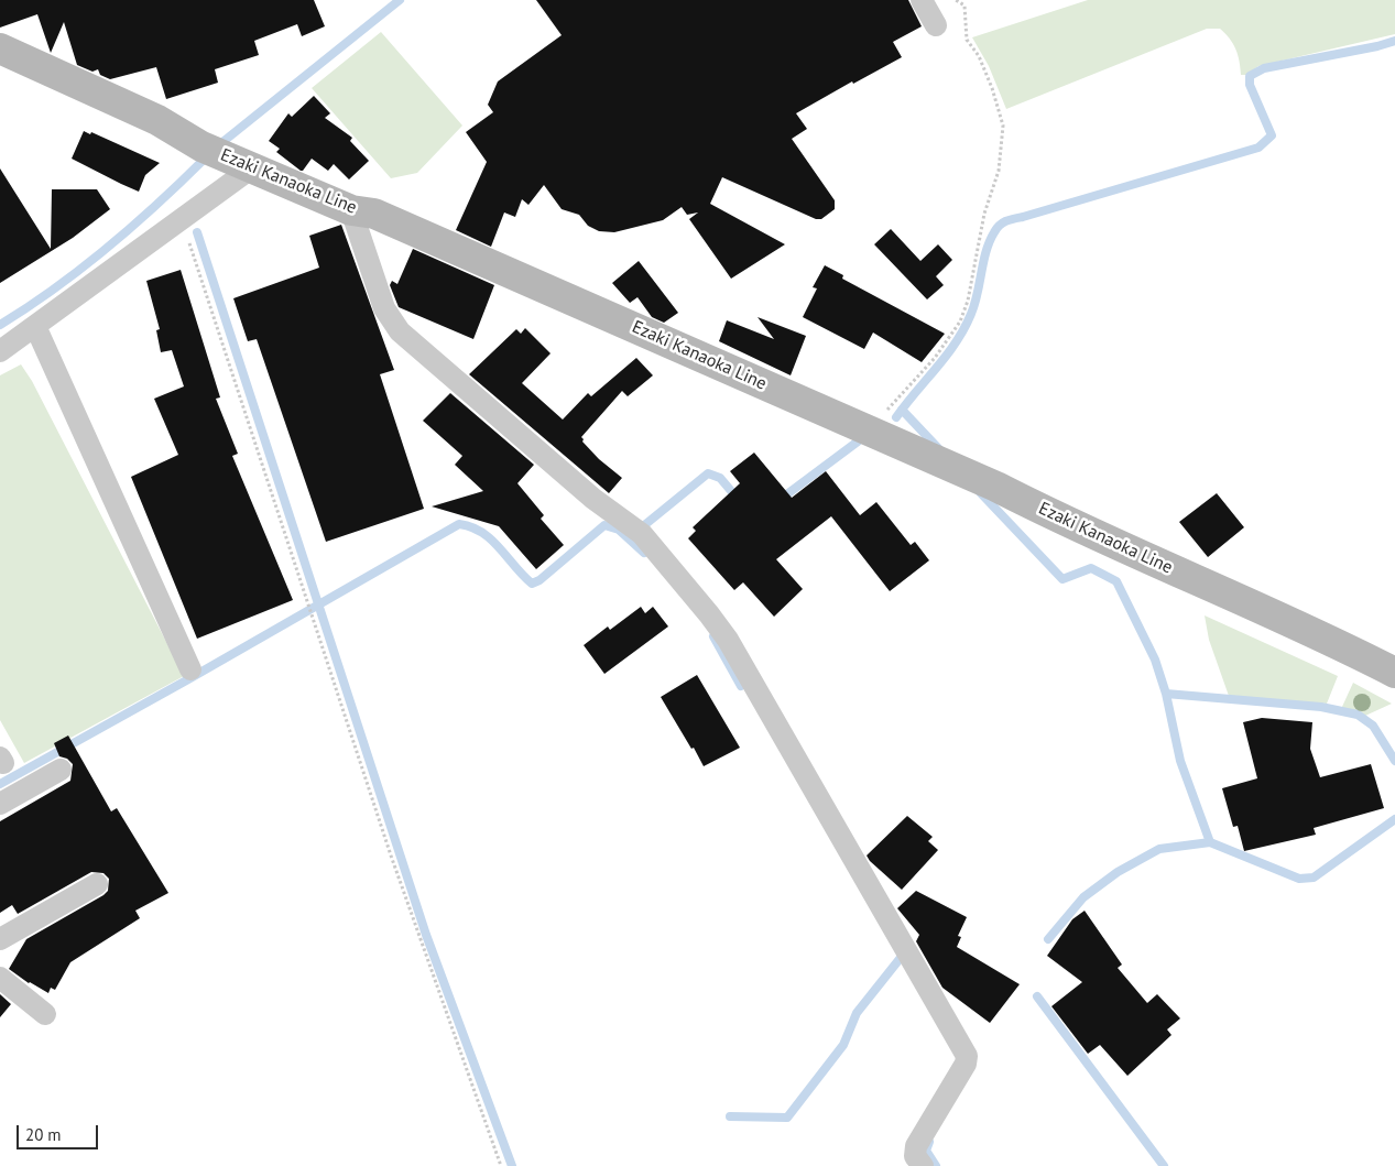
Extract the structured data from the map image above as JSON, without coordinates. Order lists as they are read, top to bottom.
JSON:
{
  "streets": {
    "main road": ["Ezaki Kanaoka Line"]
  },
  "scale_bar": "20 m"
}
